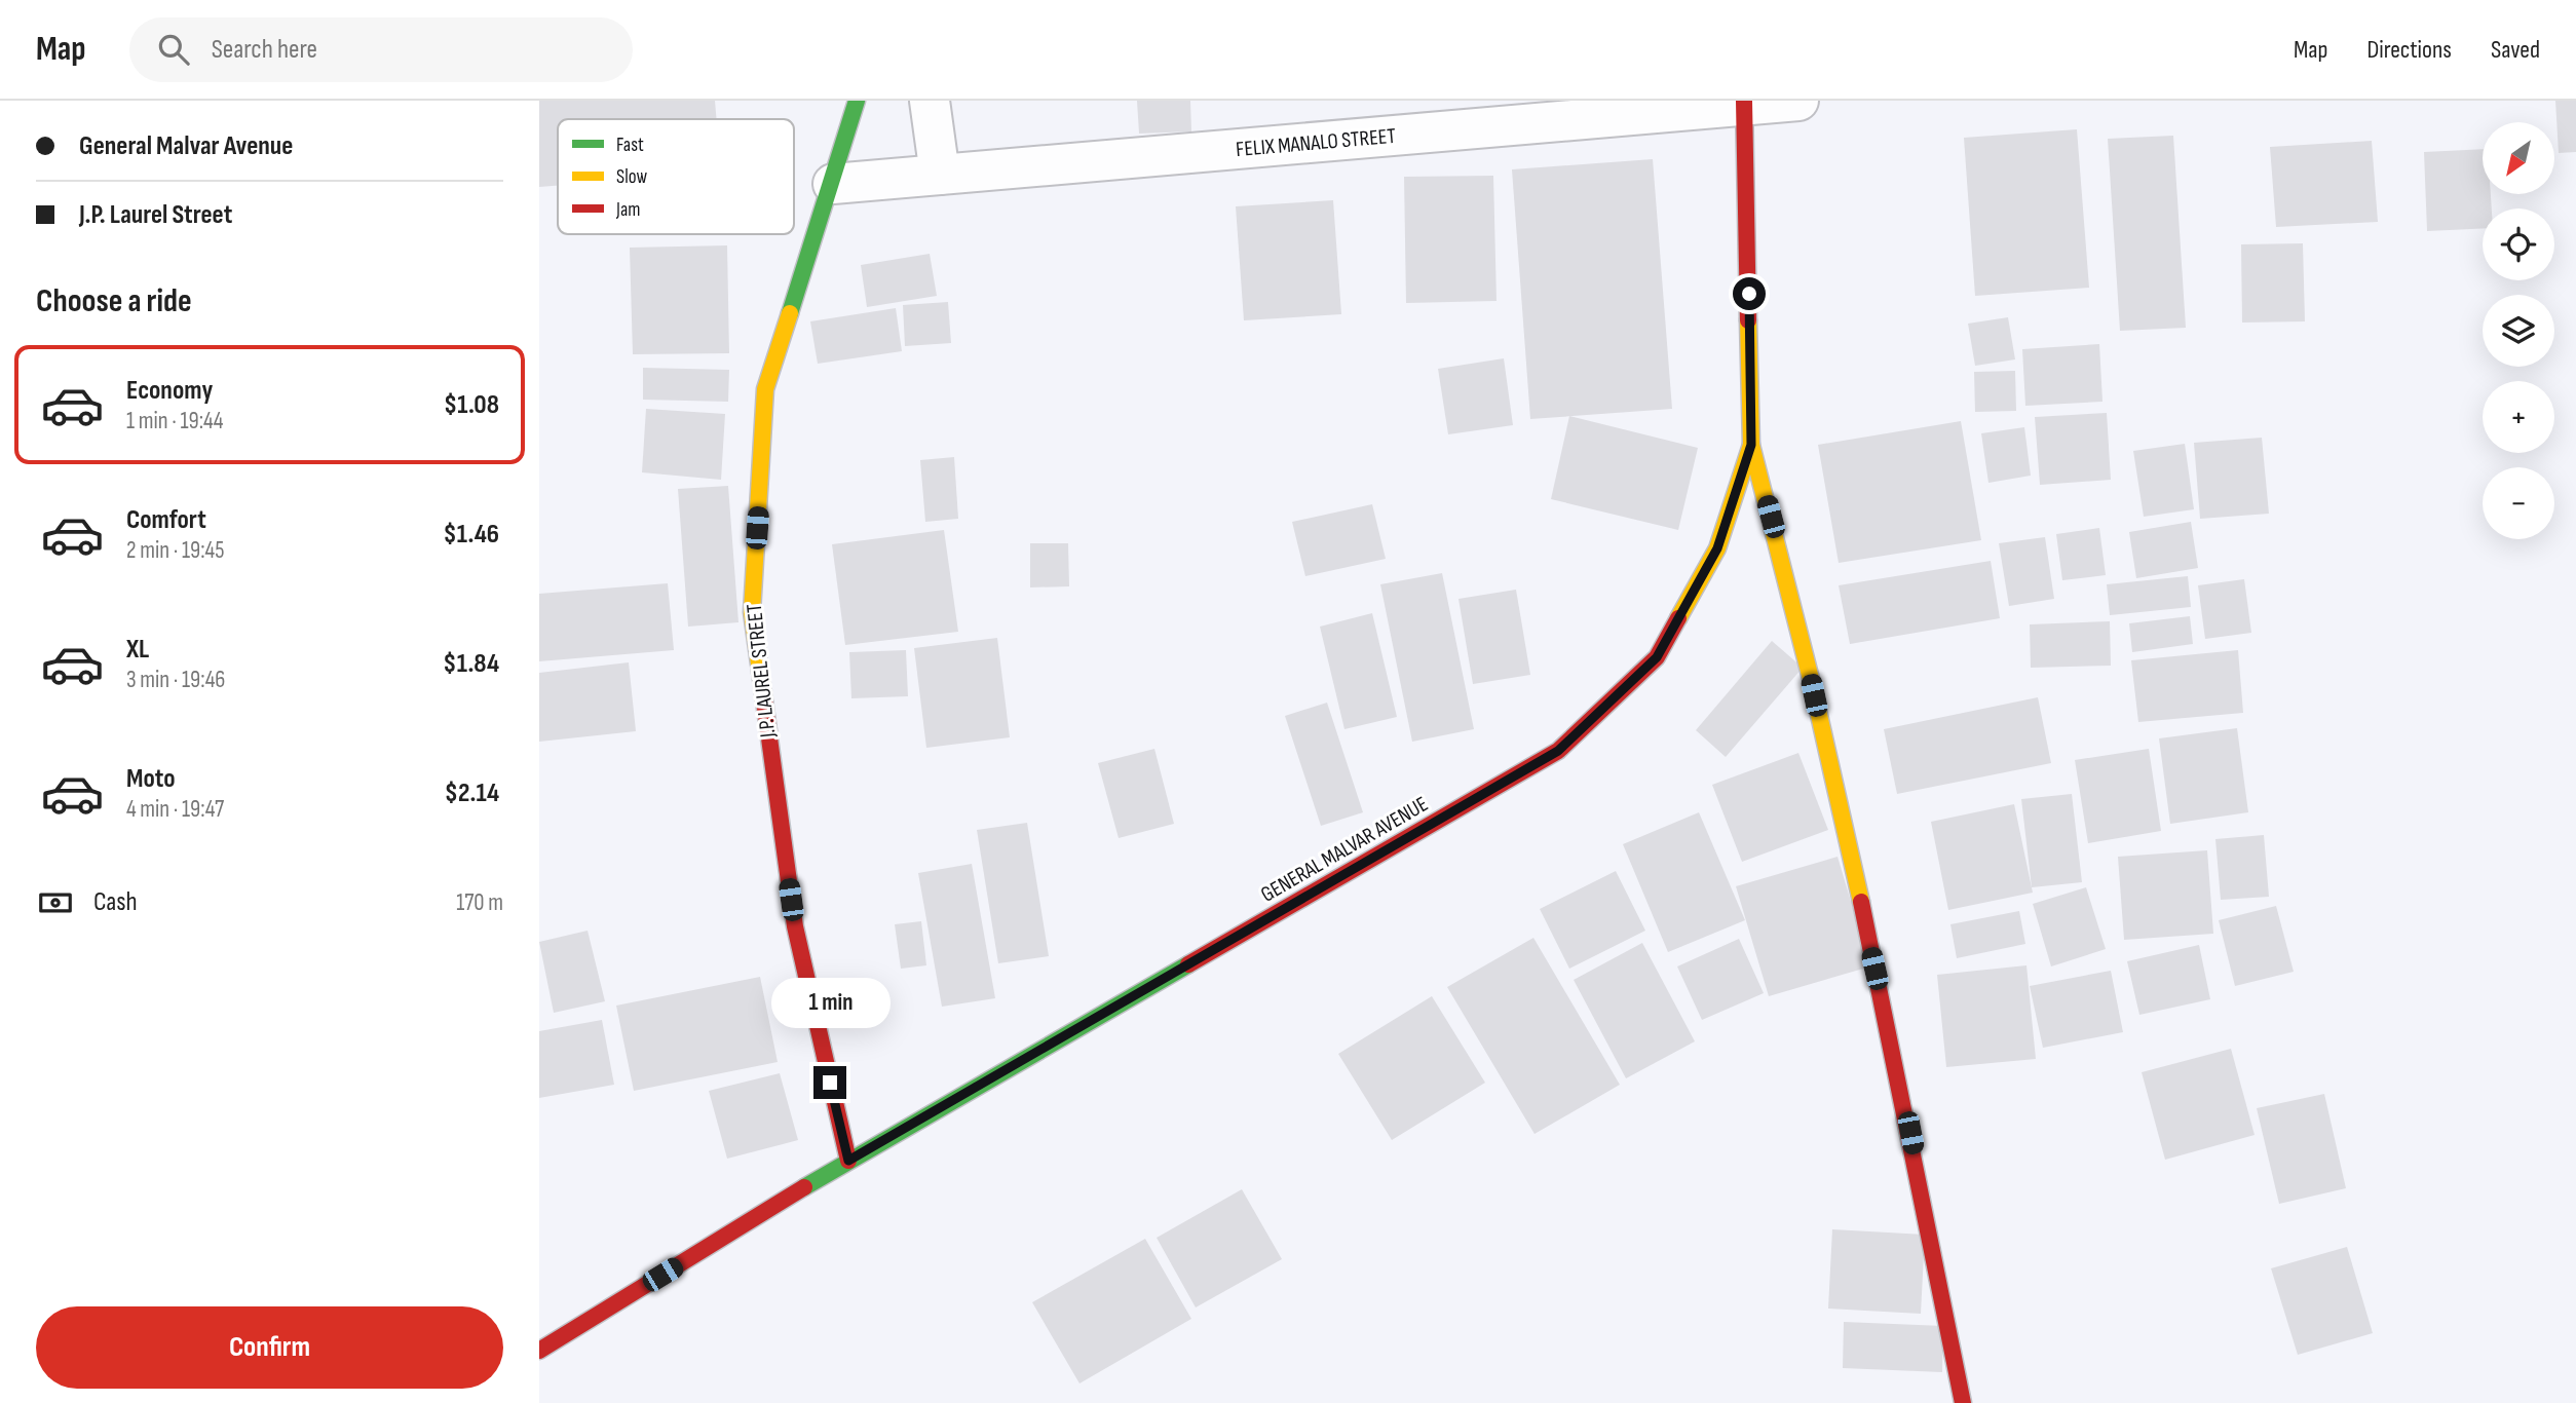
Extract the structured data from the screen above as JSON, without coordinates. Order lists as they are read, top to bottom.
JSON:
{
  "streets": {
    "street": ["FELIX MANALO STREET", "J.P. LAUREL STREET", "GENERAL MALVAR AVENUE"]
  },
  "crossings": [
    ["FELIX MANALO STREET", "J.P. LAUREL STREET"],
    ["FELIX MANALO STREET", "GENERAL MALVAR AVENUE"],
    ["J.P. LAUREL STREET", "GENERAL MALVAR AVENUE"]
  ],
  "legend": ["Fast", "Slow", "Jam"],
  "north": "bottom left",
  "page": {
    "header": "Map",
    "search": "Search here",
    "nav": ["Map", "Directions", "Saved"],
    "banner": ["General Malvar Avenue", "J.P. Laurel Street"],
    "map_buttons": ["+", "−"],
    "heading": "Choose a ride",
    "list": [
      {
        "name": "Economy",
        "note": "1 min · 19:44",
        "value": "$1.08"
      },
      {
        "name": "Comfort",
        "note": "2 min · 19:45",
        "value": "$1.46"
      },
      {
        "name": "XL",
        "note": "3 min · 19:46",
        "value": "$1.84"
      },
      {
        "name": "Moto",
        "note": "4 min · 19:47",
        "value": "$2.14"
      }
    ],
    "pay": ["Cash", "170 m"],
    "bubble": "1 min",
    "buttons": "Confirm"
  }
}
